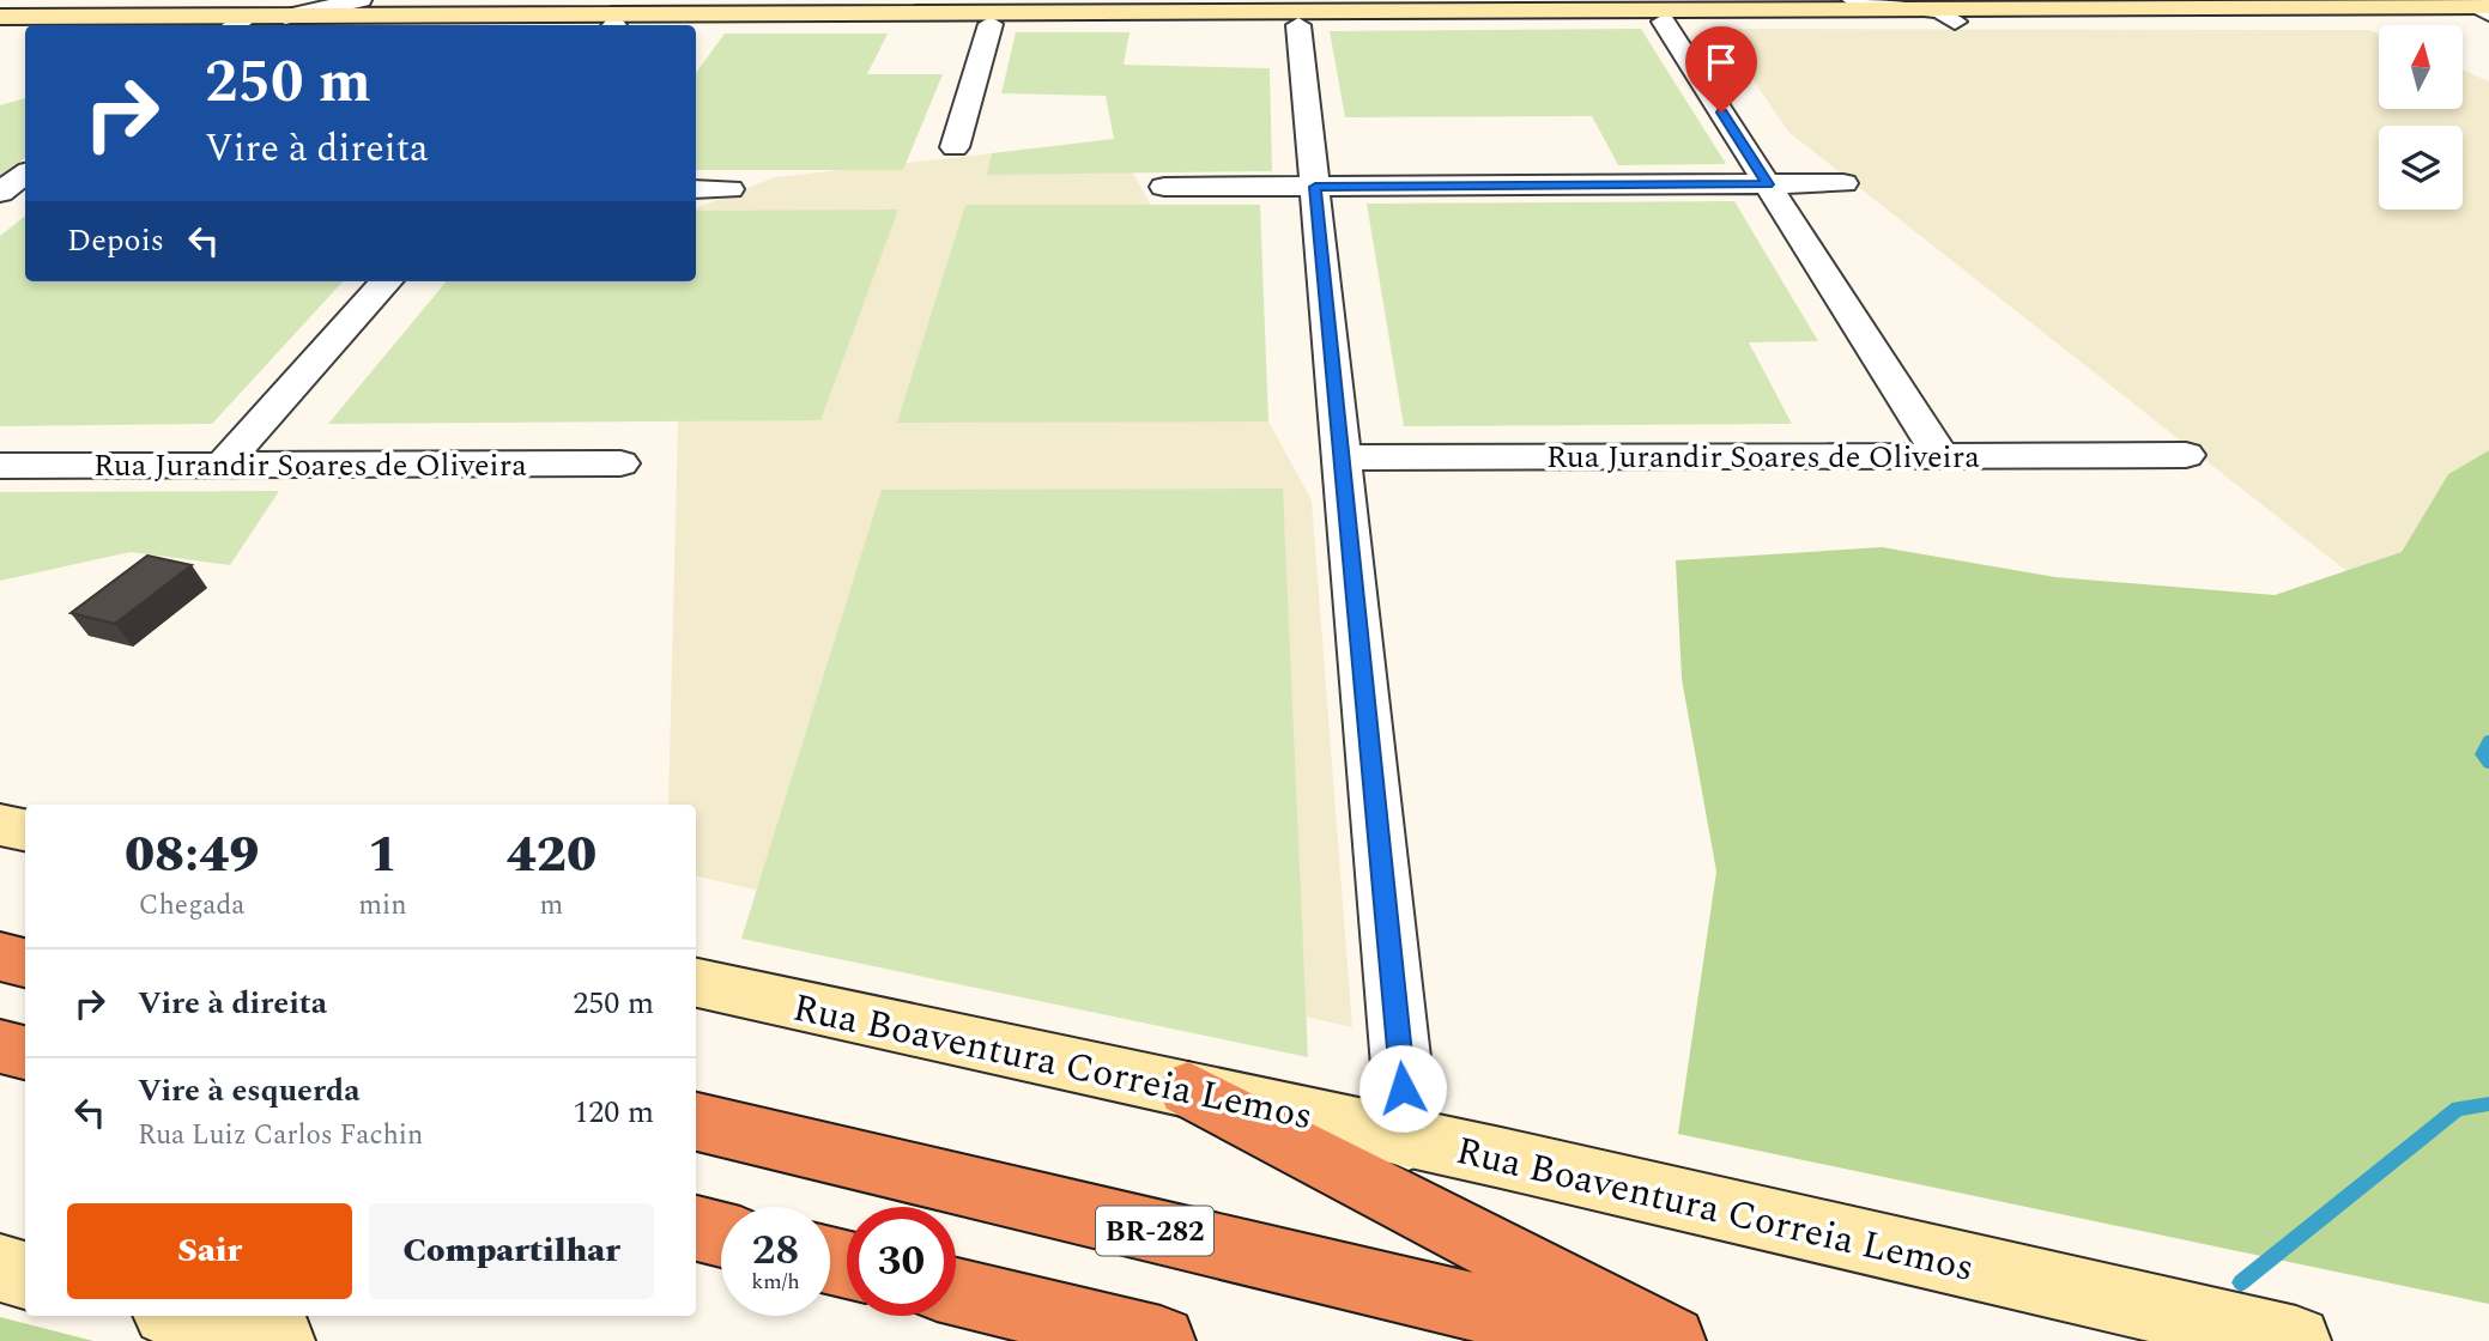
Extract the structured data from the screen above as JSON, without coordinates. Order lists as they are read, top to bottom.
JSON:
{
  "streets": {
    "highway": ["BR-282"],
    "main road": ["Rua Boaventura Correia Lemos"],
    "street": ["Rua Jurandir Soares de Oliveira"]
  },
  "north": "top",
  "page": {
    "turn": ["250 m", "Vire à direita"],
    "then": "Depois",
    "eta": [
      "08:49",
      "Chegada",
      "1",
      "min",
      "420",
      "m"
    ],
    "list": [
      {
        "name": "Vire à direita",
        "value": "250 m"
      },
      {
        "name": "Vire à esquerda",
        "note": "Rua Luiz Carlos Fachin",
        "value": "120 m"
      }
    ],
    "buttons": ["Sair", "Compartilhar"],
    "speed": "28 km/h",
    "limit": "30"
  }
}
